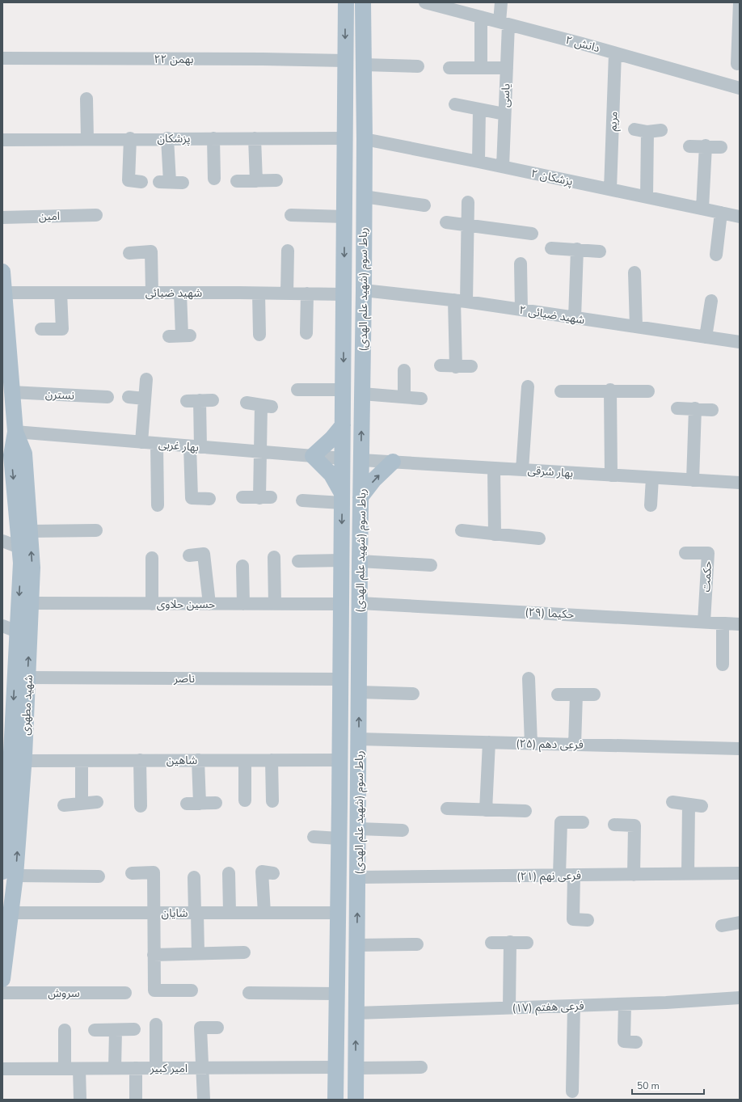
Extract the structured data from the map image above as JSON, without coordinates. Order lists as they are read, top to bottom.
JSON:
{
  "streets": {
    "main road": ["رباط سوم (شهید علم الهدی)", "شهید مطهری"],
    "street": [
      "دانش ۲",
      "۲۲ بهمن",
      "یاسی",
      "مریم",
      "پزشکان",
      "پزشکان ۲",
      "امین",
      "شهید ضیائی",
      "شهید ضیائی ۲",
      "نسترن",
      "بهار غربی",
      "بهار شرقی",
      "حکمت",
      "حسین حلاوی",
      "حکیما (۲۹)",
      "ناصر",
      "فرعی دهم (۲۵)",
      "شاهین",
      "فرعی نهم (۲۱)",
      "شایان",
      "سروش",
      "فرعی هفتم (۱۷)",
      "امیر کبیر"
    ]
  },
  "crossings": [
    ["دانش ۲", "یاسی"],
    ["دانش ۲", "مریم"],
    ["۲۲ بهمن", "رباط سوم (شهید علم الهدی)"],
    ["یاسی", "پزشکان ۲"],
    ["مریم", "پزشکان ۲"],
    ["پزشکان", "رباط سوم (شهید علم الهدی)"],
    ["پزشکان ۲", "رباط سوم (شهید علم الهدی)"],
    ["رباط سوم (شهید علم الهدی)", "شهید ضیائی"],
    ["رباط سوم (شهید علم الهدی)", "شهید ضیائی ۲"],
    ["رباط سوم (شهید علم الهدی)", "بهار غربی"],
    ["رباط سوم (شهید علم الهدی)", "بهار شرقی"],
    ["رباط سوم (شهید علم الهدی)", "حسین حلاوی"],
    ["رباط سوم (شهید علم الهدی)", "حکیما (۲۹)"],
    ["رباط سوم (شهید علم الهدی)", "ناصر"],
    ["رباط سوم (شهید علم الهدی)", "فرعی دهم (۲۵)"],
    ["رباط سوم (شهید علم الهدی)", "شاهین"],
    ["رباط سوم (شهید علم الهدی)", "فرعی نهم (۲۱)"],
    ["رباط سوم (شهید علم الهدی)", "شایان"],
    ["رباط سوم (شهید علم الهدی)", "فرعی هفتم (۱۷)"],
    ["رباط سوم (شهید علم الهدی)", "امیر کبیر"],
    ["شهید ضیائی", "شهید مطهری"],
    ["نسترن", "شهید مطهری"],
    ["بهار غربی", "شهید مطهری"],
    ["حکمت", "حکیما (۲۹)"],
    ["حسین حلاوی", "شهید مطهری"],
    ["ناصر", "شهید مطهری"],
    ["شهید مطهری", "شاهین"],
    ["شهید مطهری", "شایان"]
  ],
  "scale_bar": "50 m"
}
